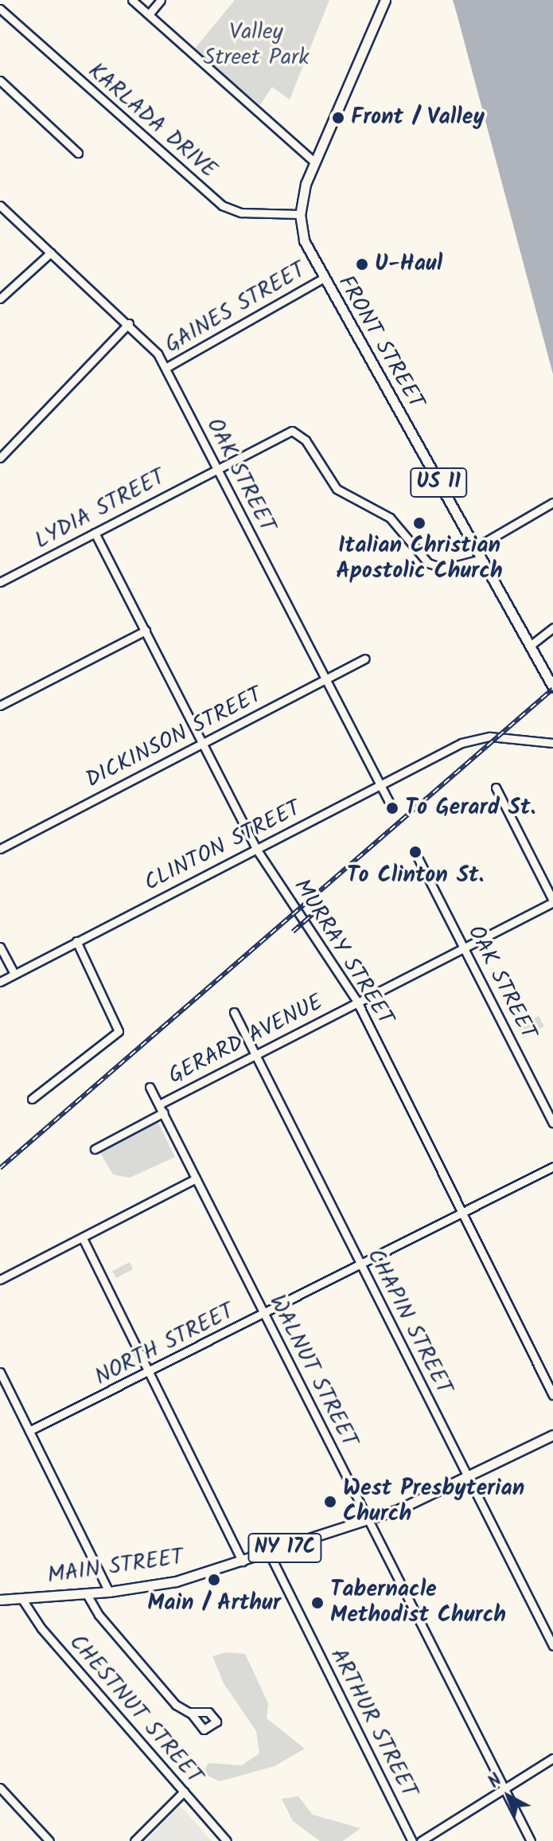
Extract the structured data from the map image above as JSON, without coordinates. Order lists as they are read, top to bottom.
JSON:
{
  "streets": {
    "main road": [
      "FRONT STREET",
      "US 11",
      "NY 17C",
      "MAIN STREET"
    ],
    "street": [
      "KARLADA DRIVE",
      "GAINES STREET",
      "OAK STREET",
      "LYDIA STREET",
      "DICKINSON STREET",
      "CLINTON STREET",
      "MURRAY STREET",
      "GERARD AVENUE",
      "CHAPIN STREET",
      "NORTH STREET",
      "WALNUT STREET",
      "CHESTNUT STREET",
      "ARTHUR STREET"
    ]
  },
  "crossings": [
    ["KARLADA DRIVE", "FRONT STREET"],
    ["GAINES STREET", "FRONT STREET"],
    ["GAINES STREET", "OAK STREET"],
    ["FRONT STREET", "LYDIA STREET"],
    ["OAK STREET", "LYDIA STREET"],
    ["OAK STREET", "DICKINSON STREET"],
    ["OAK STREET", "CLINTON STREET"],
    ["OAK STREET", "GERARD AVENUE"],
    ["LYDIA STREET", "MURRAY STREET"],
    ["DICKINSON STREET", "MURRAY STREET"],
    ["CLINTON STREET", "MURRAY STREET"],
    ["MURRAY STREET", "GERARD AVENUE"],
    ["MURRAY STREET", "NORTH STREET"],
    ["GERARD AVENUE", "CHAPIN STREET"],
    ["GERARD AVENUE", "WALNUT STREET"],
    ["CHAPIN STREET", "NORTH STREET"],
    ["CHAPIN STREET", "MAIN STREET"],
    ["NORTH STREET", "WALNUT STREET"],
    ["WALNUT STREET", "MAIN STREET"],
    ["MAIN STREET", "CHESTNUT STREET"],
    ["MAIN STREET", "ARTHUR STREET"]
  ],
  "parks": ["Valley Street Park"],
  "places": [
    "Front / Valley",
    "U-Haul",
    "Italian Christian Apostolic Church",
    "To Gerard St.",
    "To Clinton St.",
    "West Presbyterian Church",
    "Main / Arthur",
    "Tabernacle Methodist Church"
  ],
  "north": "top left"
}
